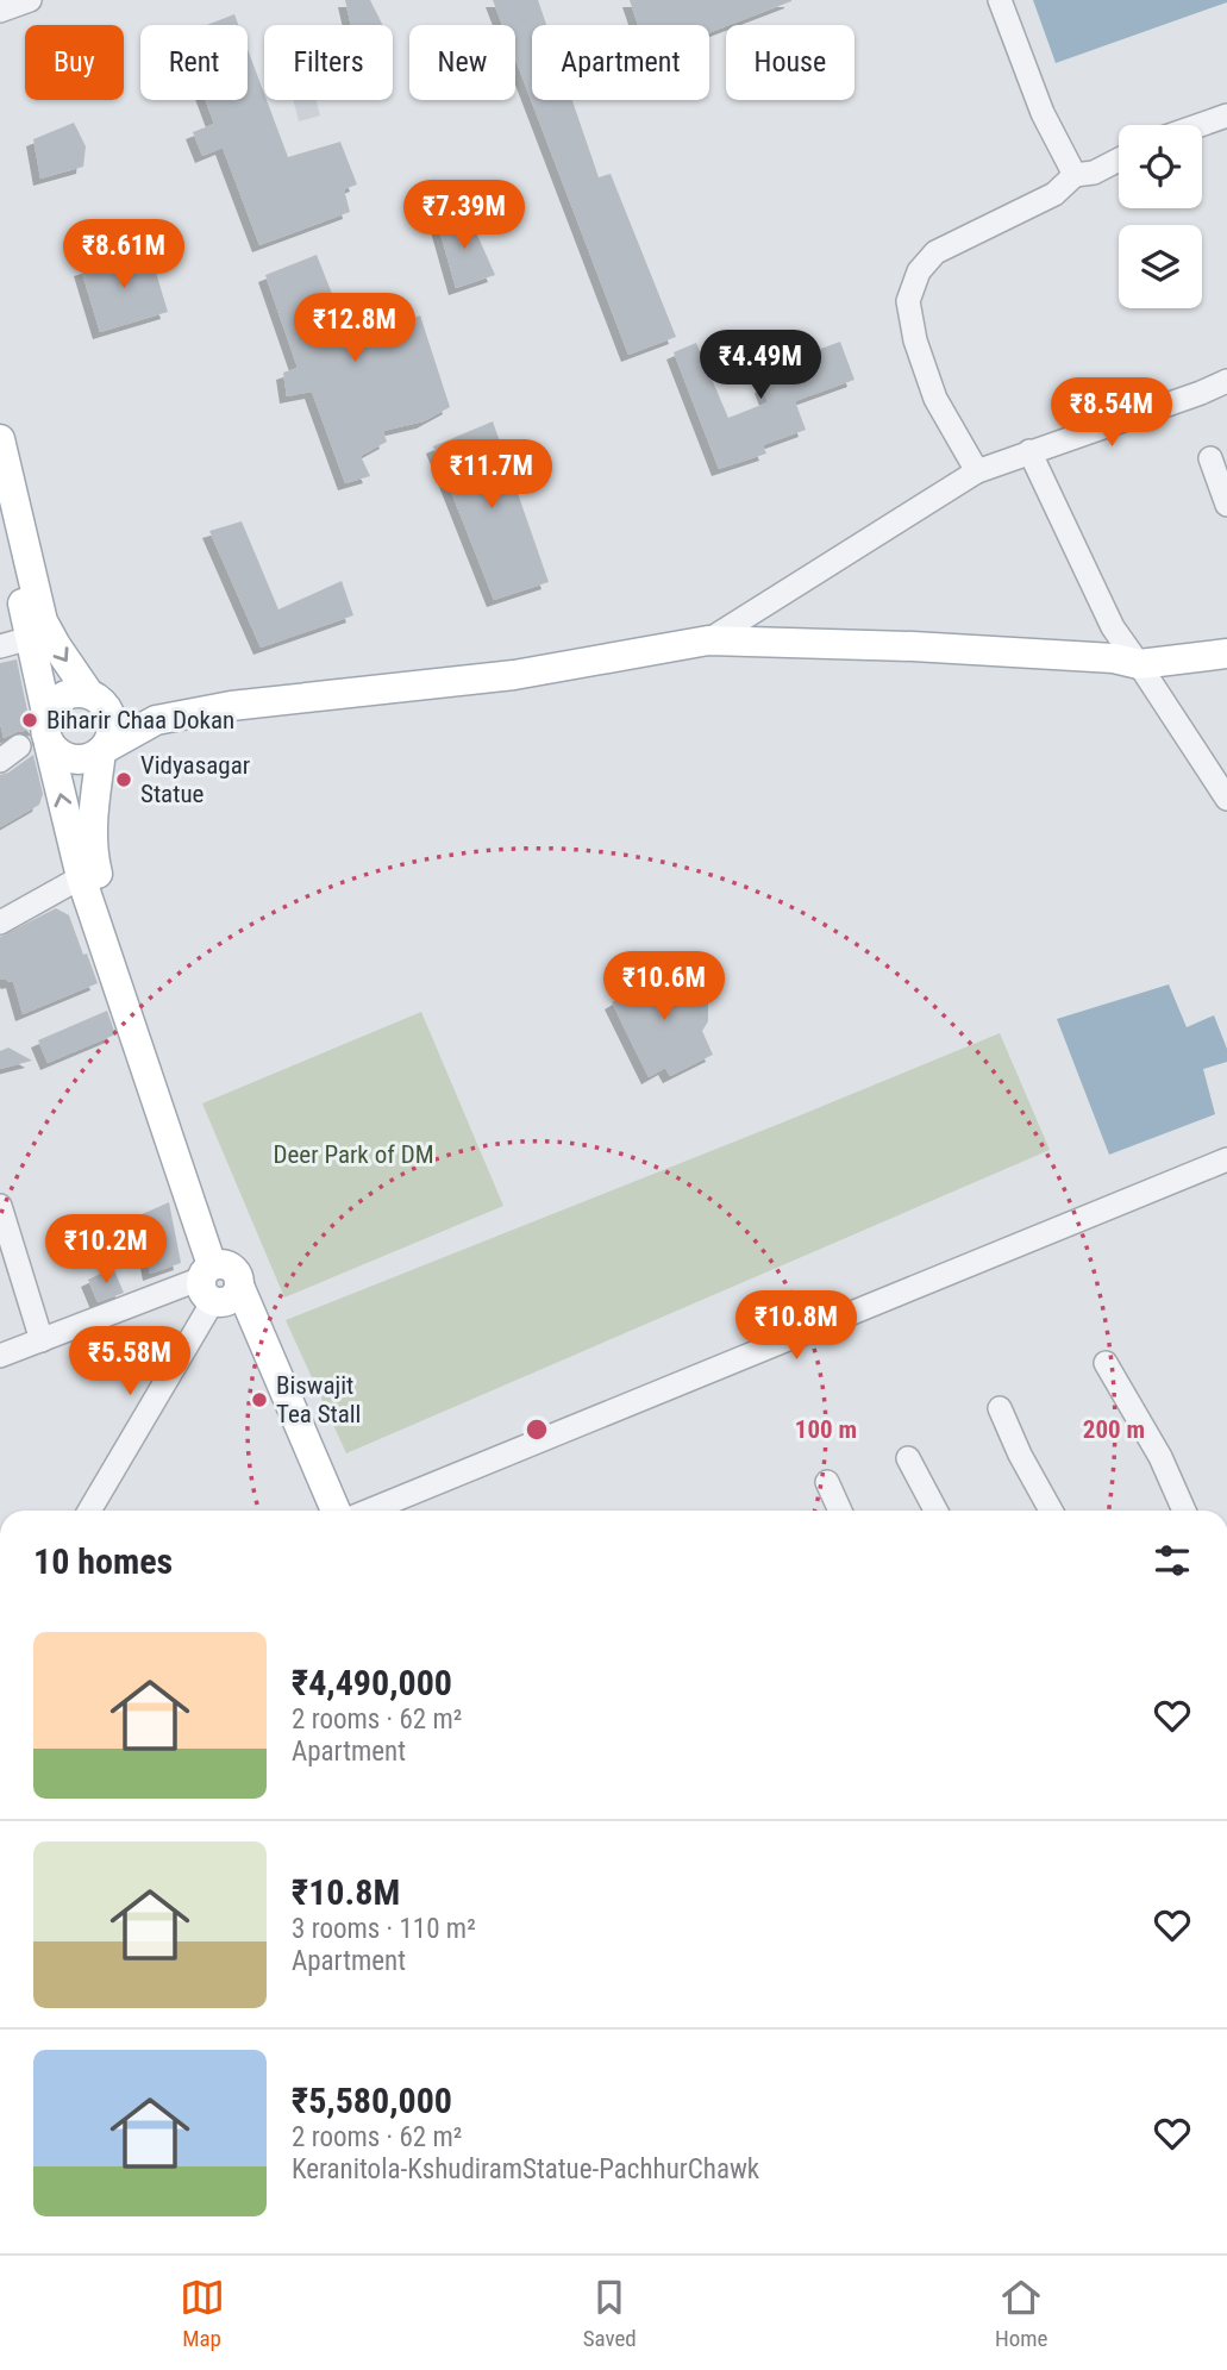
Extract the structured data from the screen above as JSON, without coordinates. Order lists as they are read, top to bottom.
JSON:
{
  "parks": ["Deer Park of DM"],
  "places": ["Biharir Chaa Dokan", "Vidyasagar Statue", "Biswajit Tea Stall"],
  "page": {
    "chip": [
      "Buy",
      "Rent",
      "Filters",
      "New",
      "Apartment",
      "House"
    ],
    "price": [
      "₹7.39M",
      "₹8.61M",
      "₹12.8M",
      "₹4.49M",
      "₹8.54M",
      "₹11.7M",
      "₹10.6M",
      "₹10.2M",
      "₹10.8M",
      "₹5.58M"
    ],
    "heading": "10 homes",
    "list": [
      {
        "name": "₹4,490,000",
        "note": "2 rooms · 62 m² · Apartment"
      },
      {
        "name": "₹10.8M",
        "note": "3 rooms · 110 m² · Apartment"
      },
      {
        "name": "₹5,580,000",
        "note": "2 rooms · 62 m² · Keranitola-KshudiramStatue-PachhurChawk"
      }
    ],
    "tabs": ["Map", "Saved", "Home"]
  },
  "rings": ["100 m", "200 m"]
}
